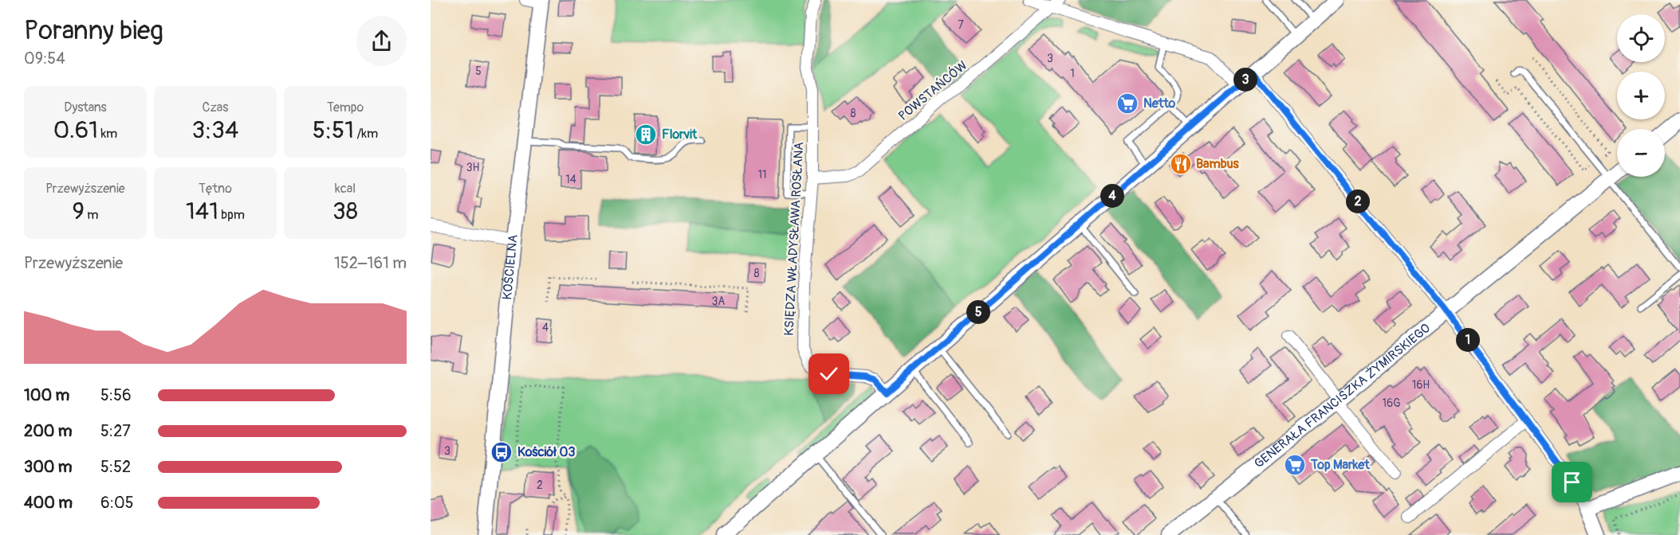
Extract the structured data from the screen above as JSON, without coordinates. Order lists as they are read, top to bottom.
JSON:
{
  "streets": {
    "street": [
      "POWSTAŃCÓW",
      "KSIĘDZA WŁADYSŁAWA ROSŁANA",
      "KOŚCIELNA",
      "GENERAŁA FRANCISZKA ŻYMIRSKIEGO"
    ]
  },
  "crossings": [
    ["POWSTAŃCÓW", "KSIĘDZA WŁADYSŁAWA ROSŁANA"]
  ],
  "places": {
    "supermarket": ["Netto", "Top Market"],
    "building": ["Florvit"],
    "restaurant": ["Bambus"],
    "bus stop": ["Kościół 03"]
  },
  "house_numbers": [
    "7",
    "3",
    "5",
    "1",
    "8",
    "3H",
    "11",
    "14",
    "8",
    "3A",
    "4",
    "16H",
    "16G",
    "3",
    "2"
  ],
  "page": {
    "heading": ["Poranny bieg", "09:54"],
    "map_buttons": ["+", "−"],
    "pins": [
      "3",
      "4",
      "2",
      "5",
      "1"
    ],
    "stats": [
      ["Dystans", "0.61 km"],
      ["Czas", "3:34"],
      ["Tempo", "5:51 /km"],
      ["Przewyższenie", "9 m"],
      ["Tętno", "141 bpm"],
      ["kcal", "38"]
    ],
    "chart": ["Przewyższenie", "152–161 m"],
    "list": [
      {
        "name": "100 m",
        "note": "5:56"
      },
      {
        "name": "200 m",
        "note": "5:27"
      },
      {
        "name": "300 m",
        "note": "5:52"
      },
      {
        "name": "400 m",
        "note": "6:05"
      }
    ]
  }
}
